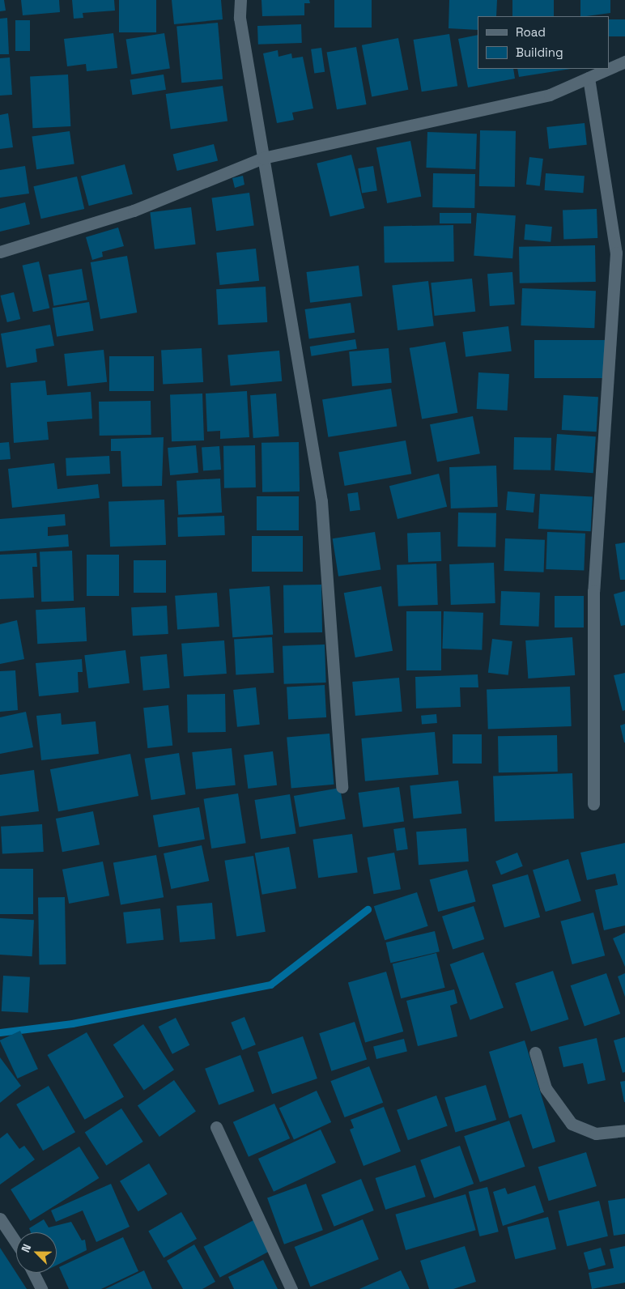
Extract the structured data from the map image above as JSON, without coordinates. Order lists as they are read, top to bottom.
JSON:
{
  "legend": ["Road", "Building"],
  "north": "top left"
}
